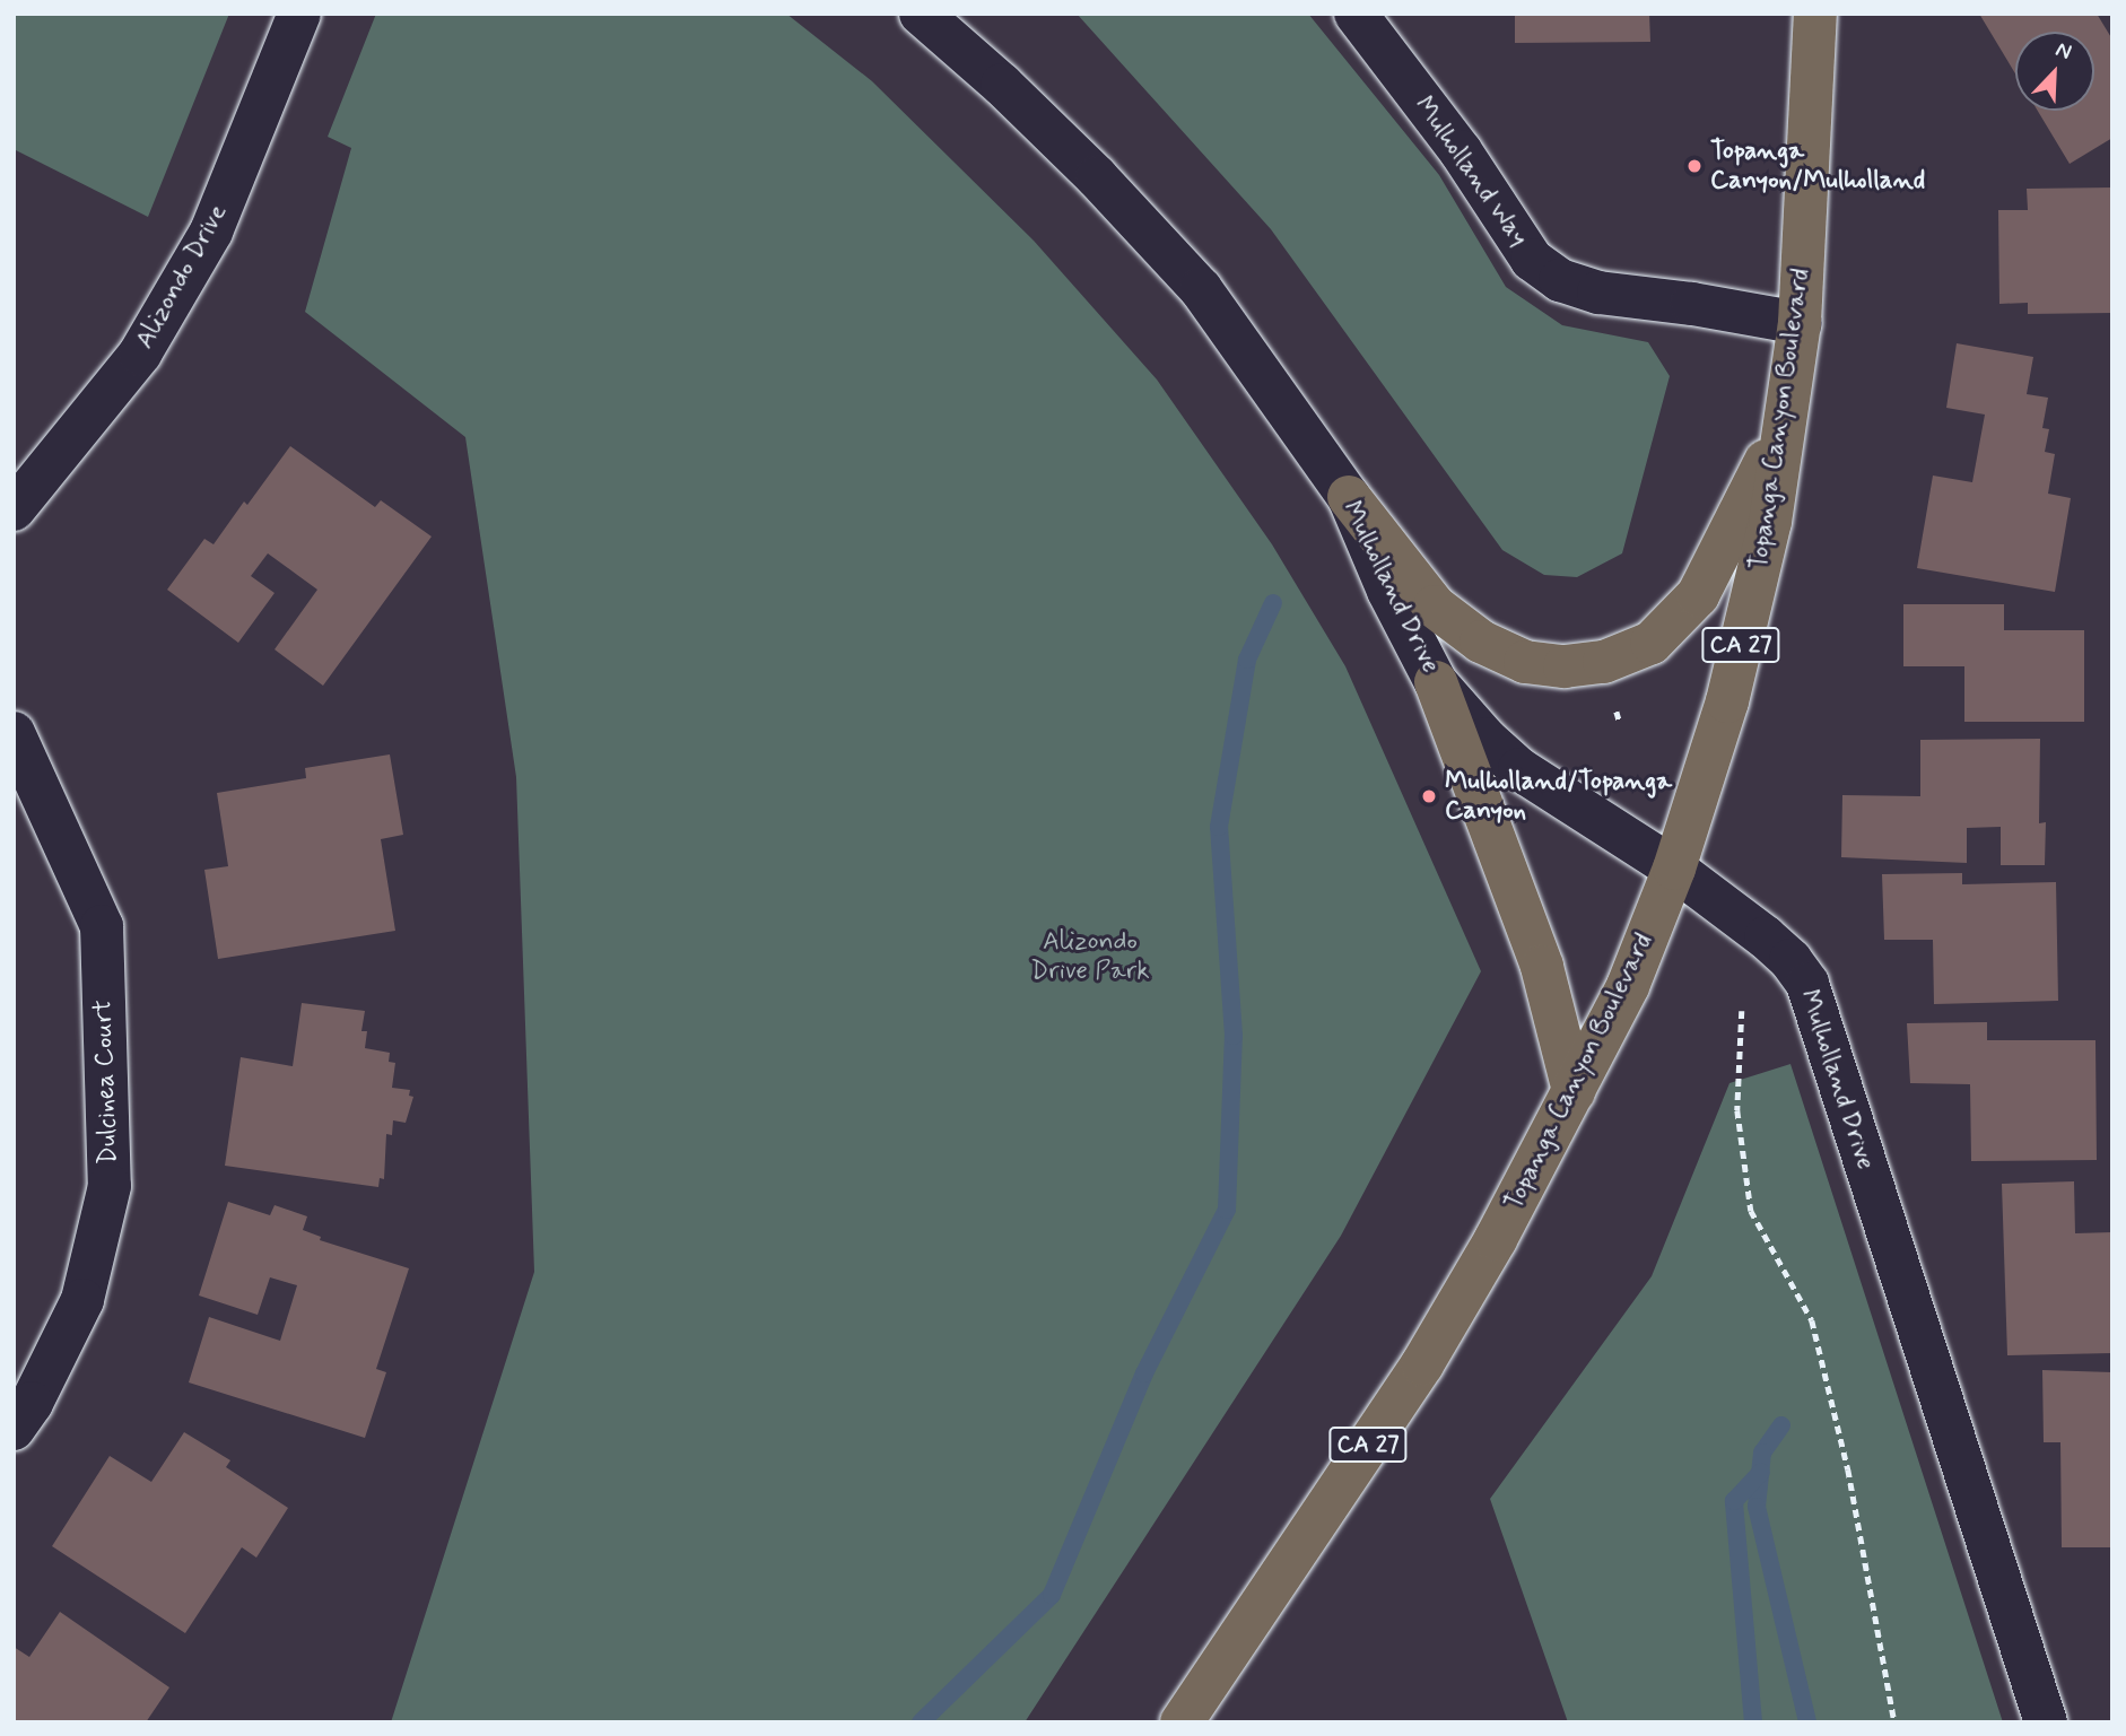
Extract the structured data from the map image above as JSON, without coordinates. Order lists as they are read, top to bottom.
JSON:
{
  "streets": {
    "main road": [
      "Mulholland Way",
      "Alizondo Drive",
      "Topanga Canyon Boulevard",
      "Mulholland Drive",
      "CA 27",
      "Dulcinea Court"
    ]
  },
  "crossings": [
    ["Mulholland Way", "Topanga Canyon Boulevard"],
    ["Topanga Canyon Boulevard", "Mulholland Drive"]
  ],
  "parks": ["Alizondo Drive Park"],
  "places": ["Topanga Canyon/Mulholland", "Mulholland/Topanga Canyon"],
  "north": "top right"
}
